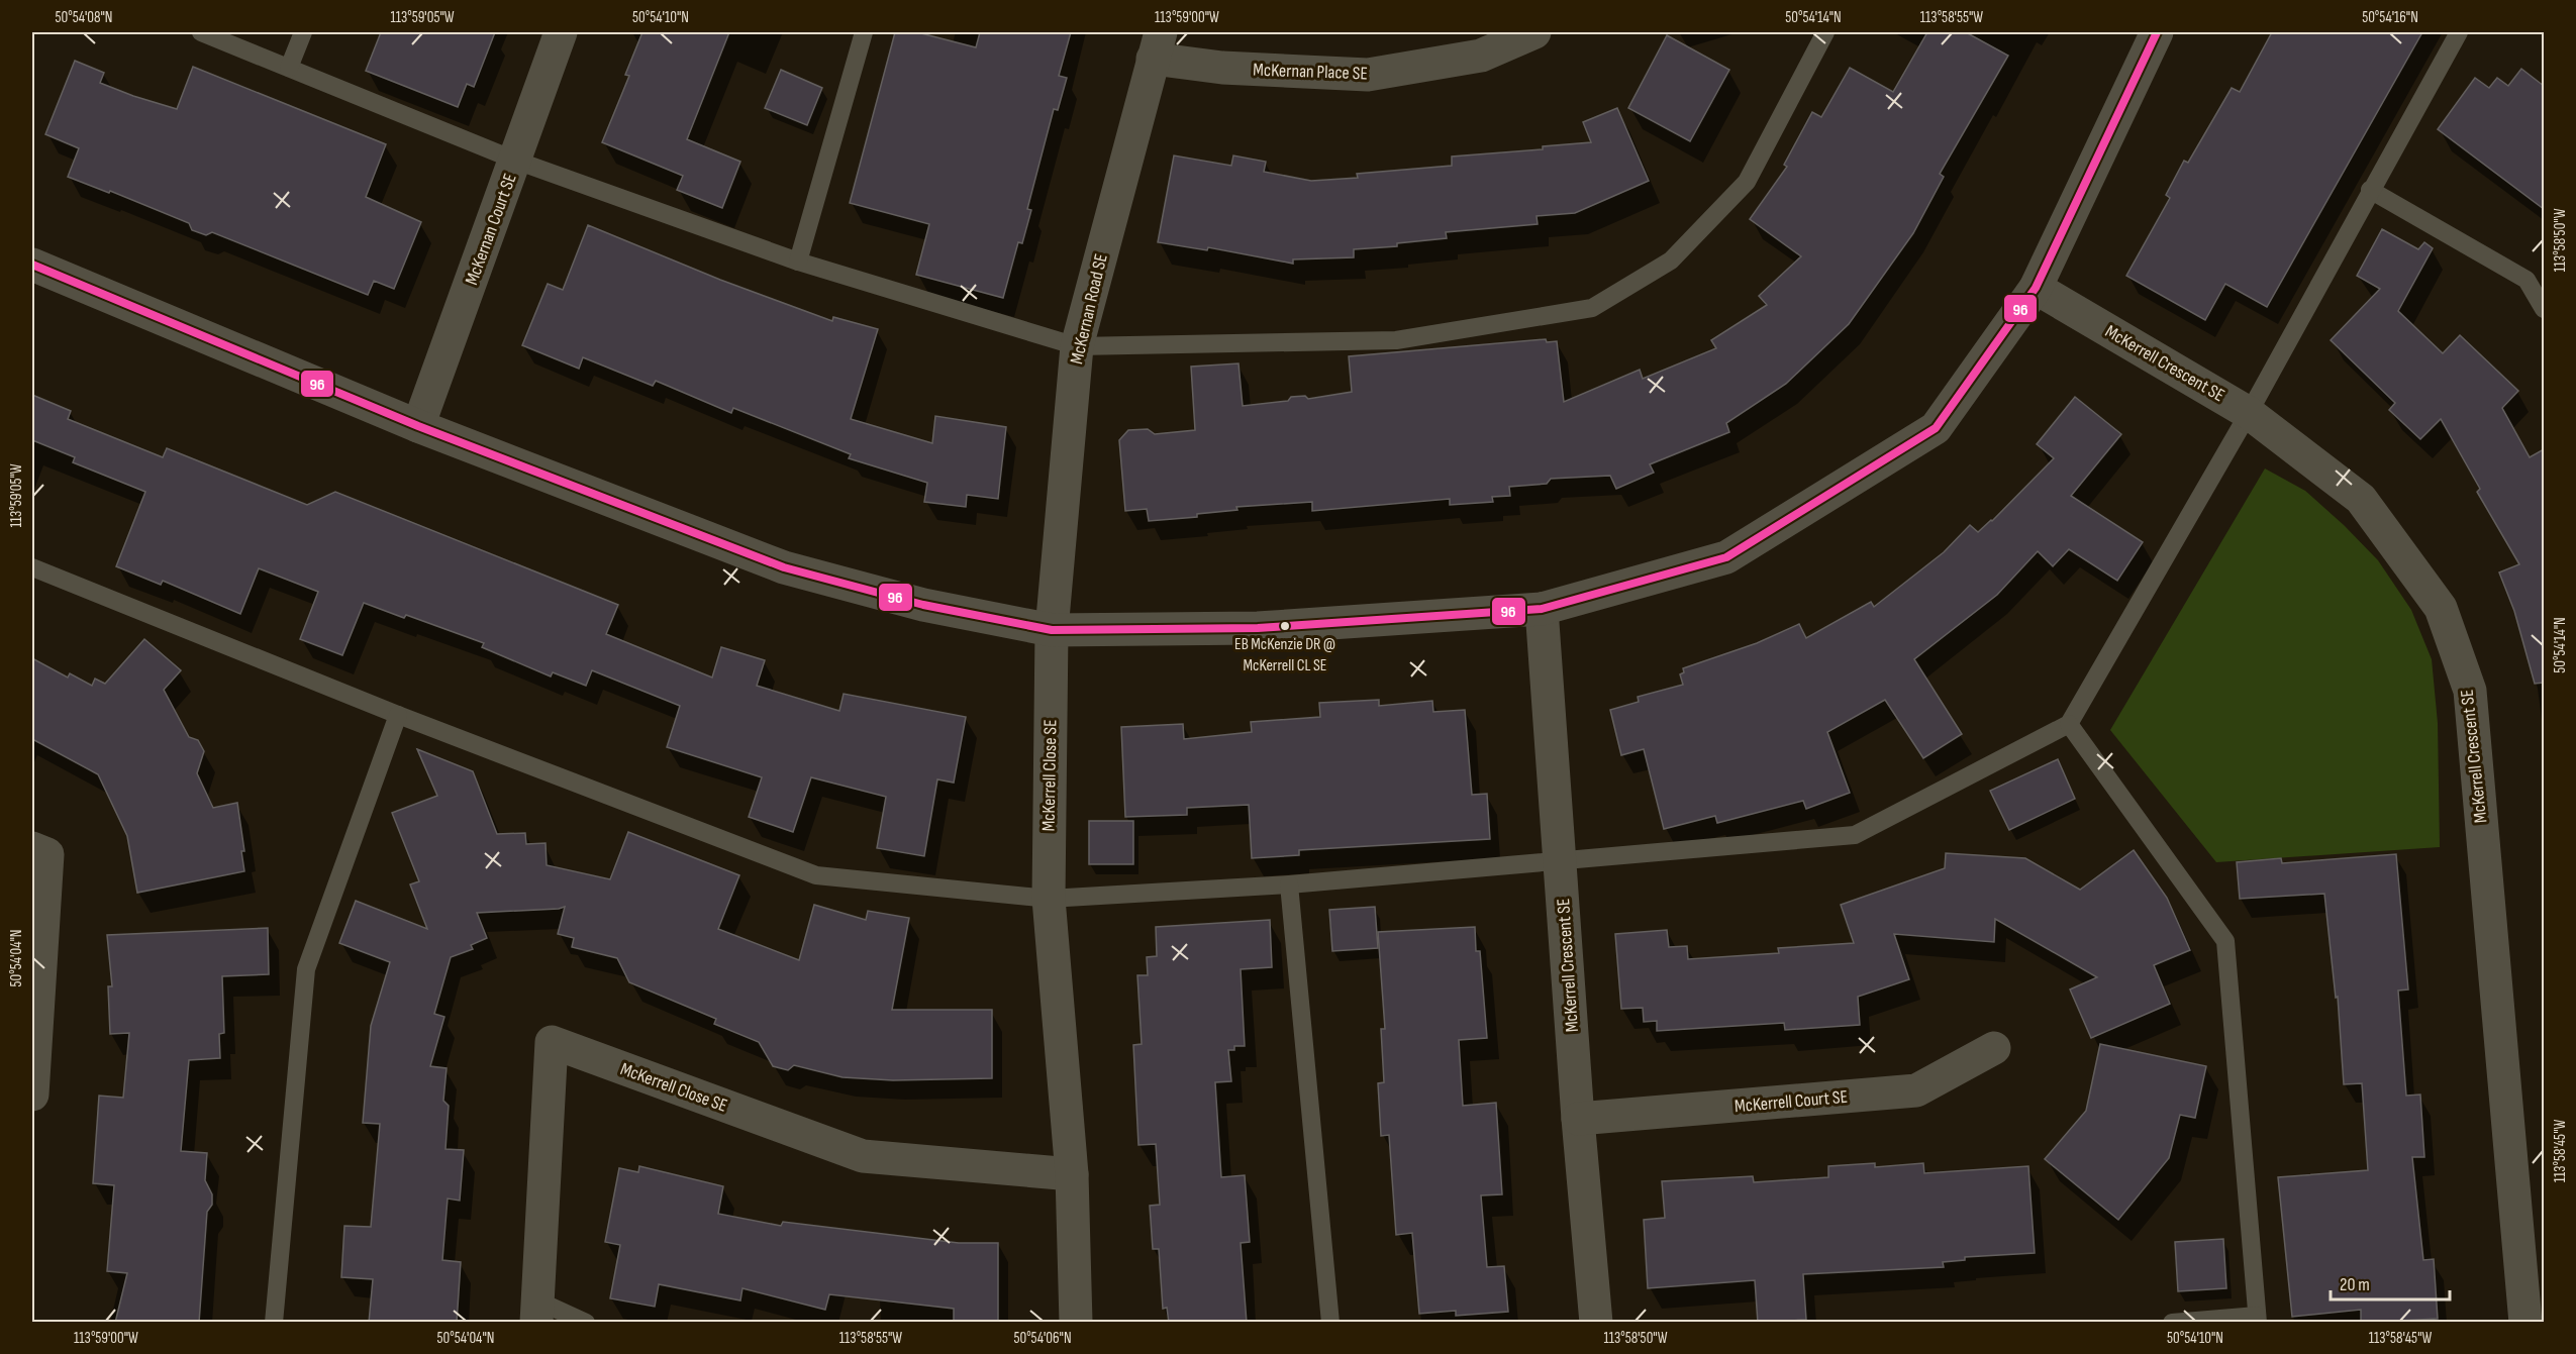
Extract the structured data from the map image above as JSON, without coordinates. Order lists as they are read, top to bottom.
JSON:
{
  "streets": {
    "street": [
      "McKernan Place SE",
      "McKernan Court SE",
      "McKernan Road SE",
      "McKerrell Crescent SE",
      "McKerrell Close SE",
      "McKerrell Court SE"
    ]
  },
  "crossings": [
    ["McKernan Place SE", "McKernan Road SE"],
    ["McKernan Road SE", "McKerrell Close SE"],
    ["McKerrell Crescent SE", "McKerrell Court SE"]
  ],
  "places": ["EB McKenzie DR @ McKerrell CL SE"],
  "lines": ["transit line 96"],
  "scale_bar": "20 m",
  "coordinates": [
    "50°54'08\"N",
    "113°59'05\"W",
    "50°54'10\"N",
    "113°59'00\"W",
    "50°54'14\"N",
    "113°58'55\"W",
    "50°54'16\"N",
    "113°58'50\"W",
    "50°54'04\"N",
    "113°58'45\"W",
    "50°54'06\"N"
  ]
}
